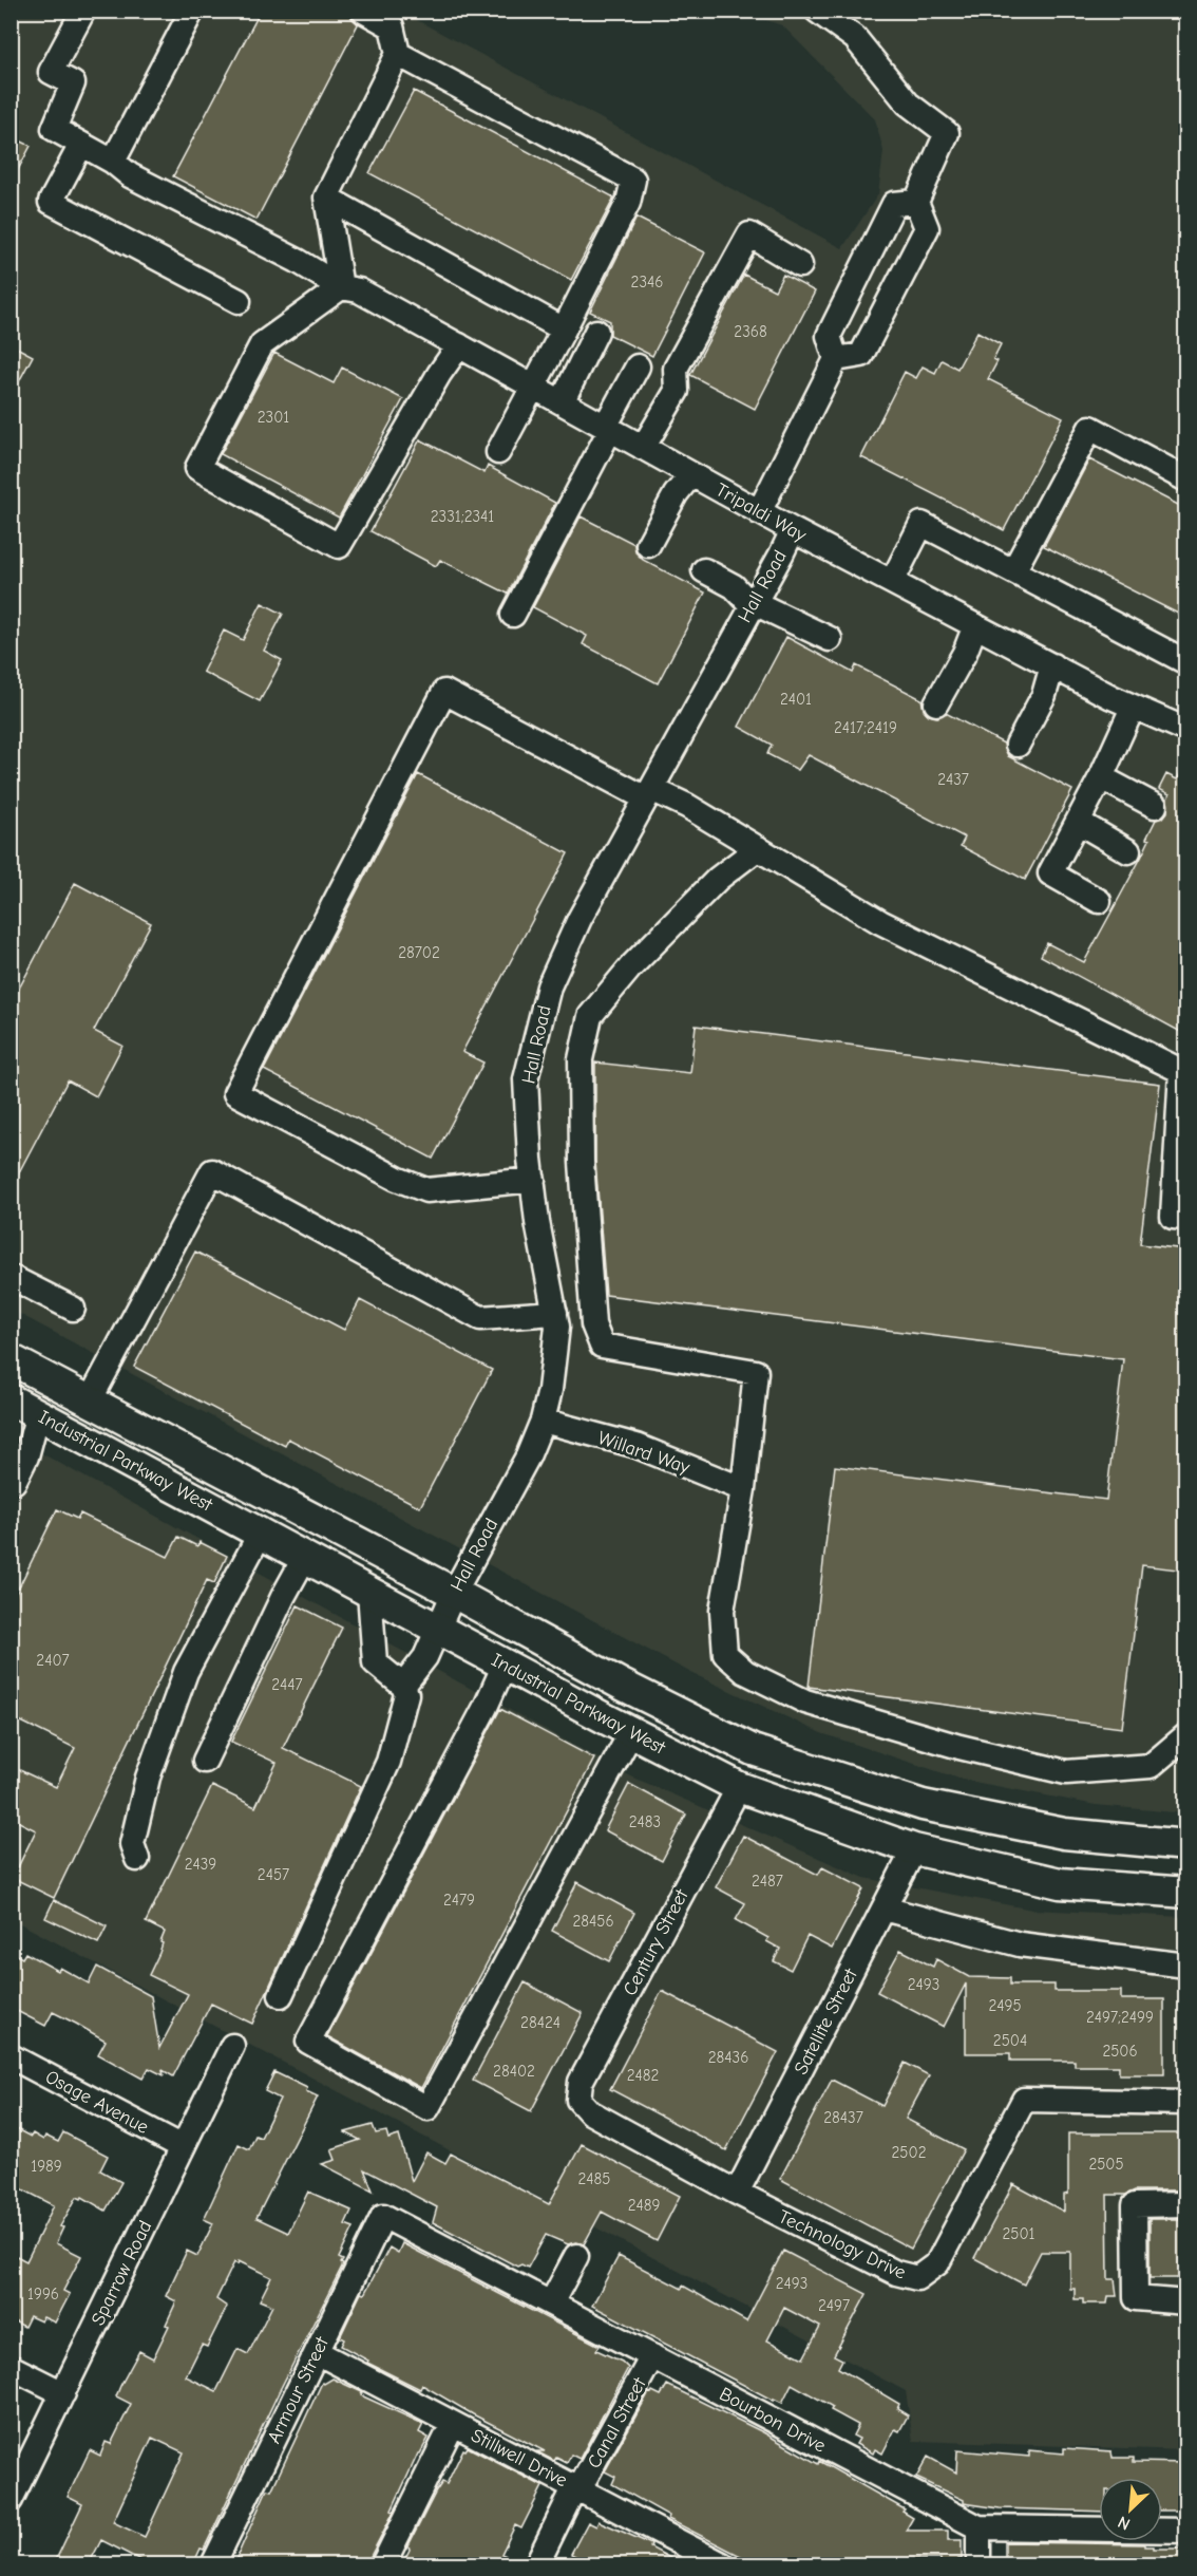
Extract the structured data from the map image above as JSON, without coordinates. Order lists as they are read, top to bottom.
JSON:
{
  "streets": {
    "main road": ["Industrial Parkway West"],
    "street": [
      "Tripaldi Way",
      "Hall Road",
      "Willard Way",
      "Century Street",
      "Satellite Street",
      "Osage Avenue",
      "Technology Drive",
      "Sparrow Road",
      "Armour Street",
      "Bourbon Drive",
      "Canal Street",
      "Stillwell Drive"
    ]
  },
  "crossings": [
    ["Tripaldi Way", "Hall Road"],
    ["Hall Road", "Willard Way"],
    ["Hall Road", "Industrial Parkway West"],
    ["Industrial Parkway West", "Century Street"],
    ["Industrial Parkway West", "Satellite Street"],
    ["Century Street", "Technology Drive"],
    ["Satellite Street", "Technology Drive"],
    ["Osage Avenue", "Sparrow Road"],
    ["Armour Street", "Bourbon Drive"],
    ["Armour Street", "Stillwell Drive"],
    ["Bourbon Drive", "Canal Street"],
    ["Canal Street", "Stillwell Drive"]
  ],
  "house_numbers": [
    "2346",
    "2368",
    "2301",
    "2331;2341",
    "2401",
    "2417;2419",
    "2437",
    "28702",
    "2407",
    "2447",
    "2483",
    "2439",
    "2457",
    "2487",
    "2479",
    "28456",
    "2493",
    "2495",
    "2497;2499",
    "28424",
    "2504",
    "2506",
    "28436",
    "28402",
    "2482",
    "28437",
    "2502",
    "2505",
    "1989",
    "2485",
    "2489",
    "2501",
    "2493",
    "1996",
    "2497"
  ],
  "north": "bottom left"
}
